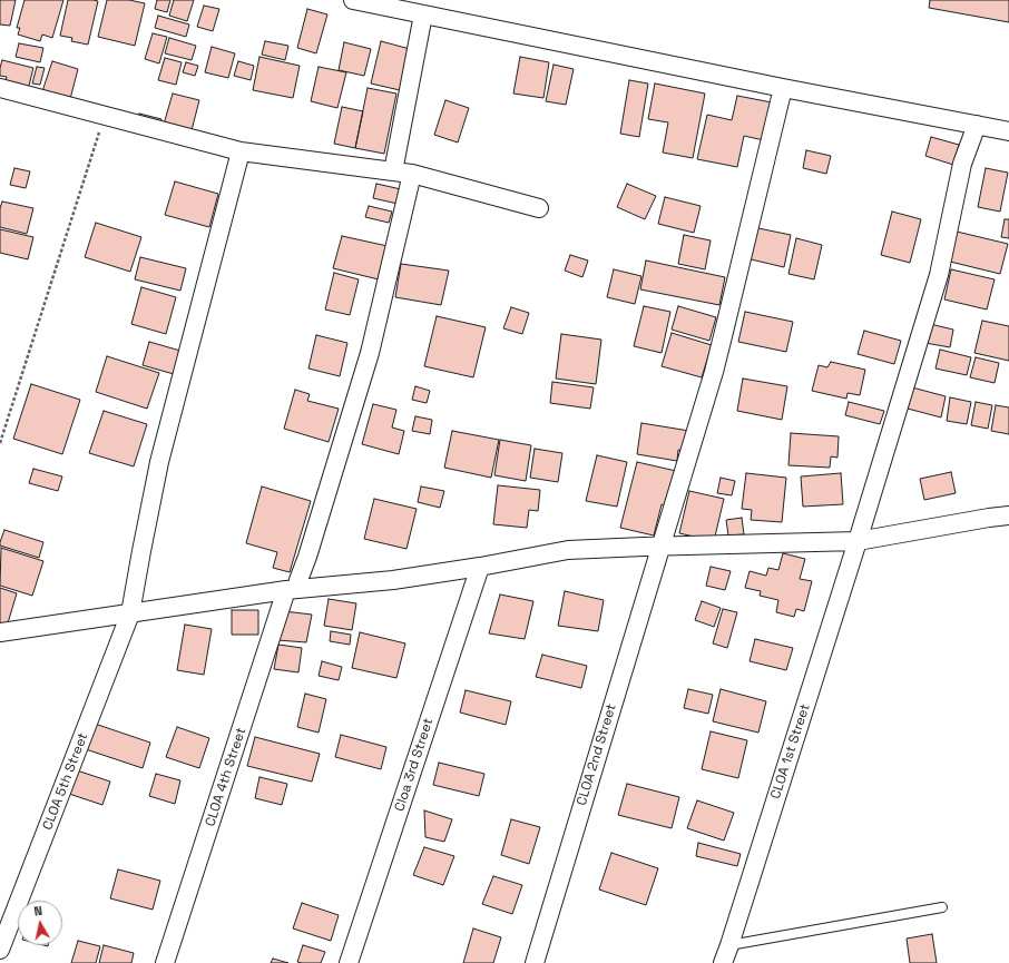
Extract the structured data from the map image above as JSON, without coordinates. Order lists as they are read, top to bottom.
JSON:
{
  "streets": {
    "street": [
      "CLOA 1st Street",
      "CLOA 2nd Street",
      "Cloa 3rd Street",
      "CLOA 4th Street",
      "CLOA 5th Street"
    ]
  },
  "north": "top"
}
